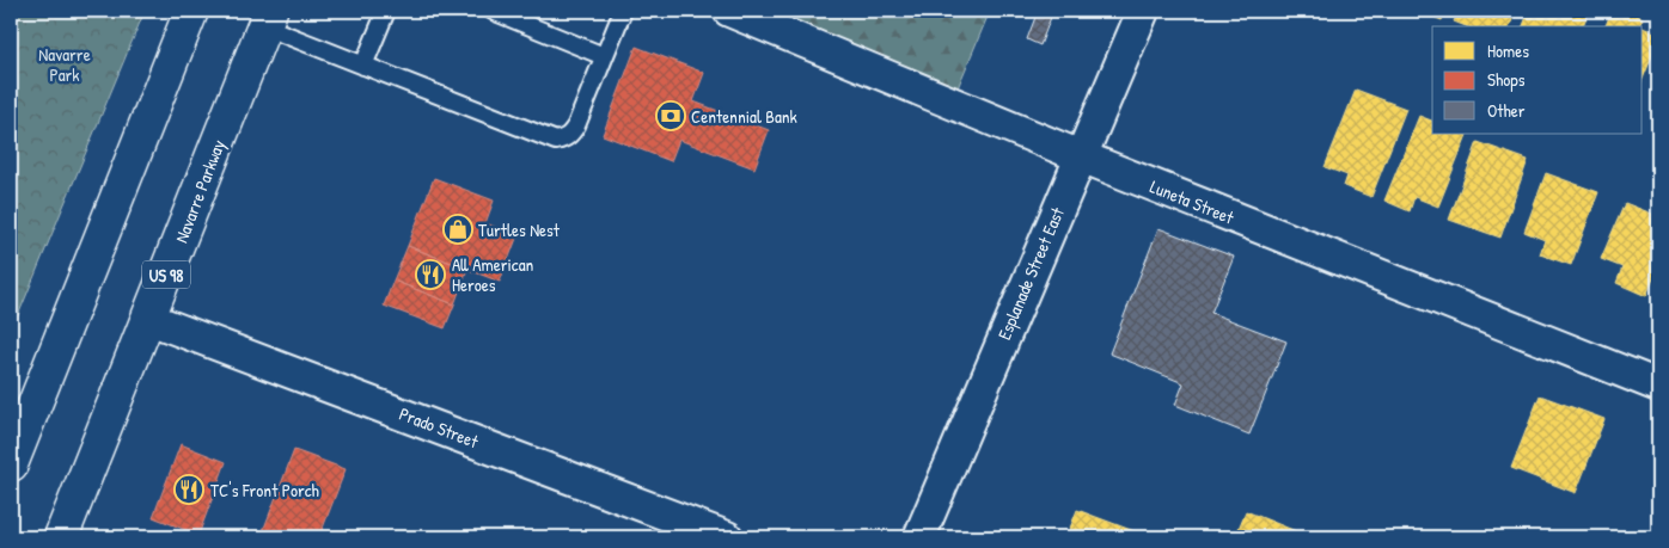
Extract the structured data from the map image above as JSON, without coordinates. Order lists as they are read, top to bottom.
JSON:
{
  "streets": {
    "highway": ["Navarre Parkway", "US 98"],
    "street": ["Luneta Street", "Esplanade Street East", "Prado Street"]
  },
  "crossings": [
    ["Navarre Parkway", "Prado Street"],
    ["Luneta Street", "Esplanade Street East"]
  ],
  "parks": ["Navarre Park"],
  "places": {
    "bank": ["Centennial Bank"],
    "shop": ["Turtles Nest"],
    "restaurant": ["All American Heroes", "TC's Front Porch"]
  },
  "legend": ["Homes", "Shops", "Other"]
}
